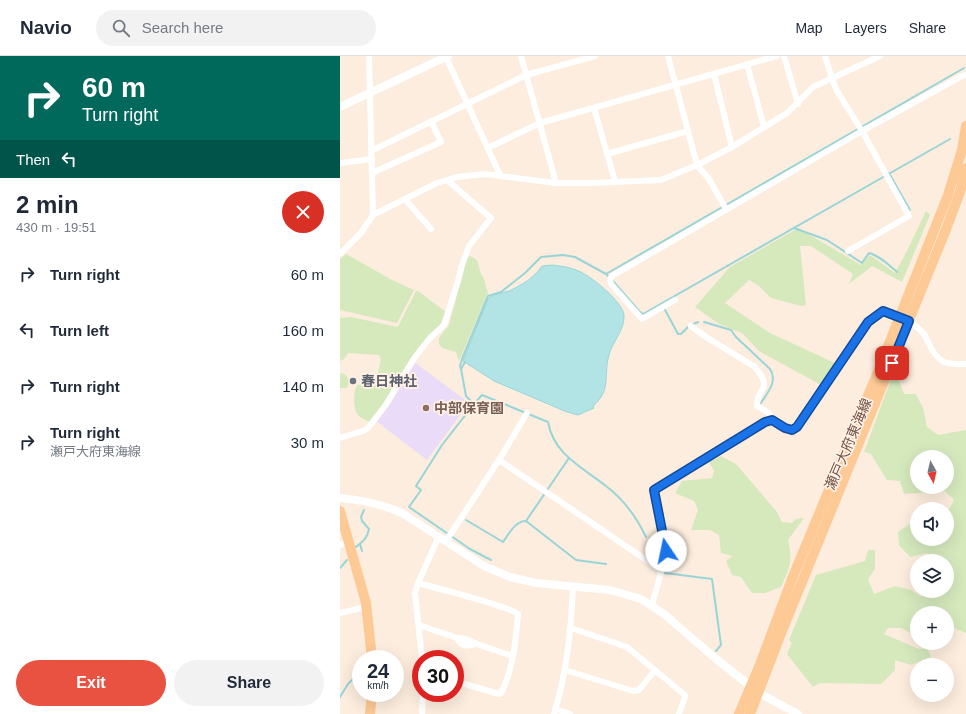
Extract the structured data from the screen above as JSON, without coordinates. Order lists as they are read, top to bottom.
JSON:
{
  "streets": {
    "main road": ["瀬戸大府東海線"]
  },
  "places": ["春日神社", "中部保育園"],
  "north": "bottom",
  "page": {
    "header": "Navio",
    "search": "Search here",
    "nav": ["Map", "Layers", "Share"],
    "turn": ["60 m", "Turn right"],
    "then": "Then",
    "heading": ["2 min", "430 m · 19:51"],
    "list": [
      {
        "name": "Turn right",
        "value": "60 m"
      },
      {
        "name": "Turn left",
        "value": "160 m"
      },
      {
        "name": "Turn right",
        "value": "140 m"
      },
      {
        "name": "Turn right",
        "note": "瀬戸大府東海線",
        "value": "30 m"
      }
    ],
    "map_buttons": ["+", "−"],
    "speed": "24 km/h",
    "limit": "30",
    "buttons": ["Exit", "Share"]
  }
}
